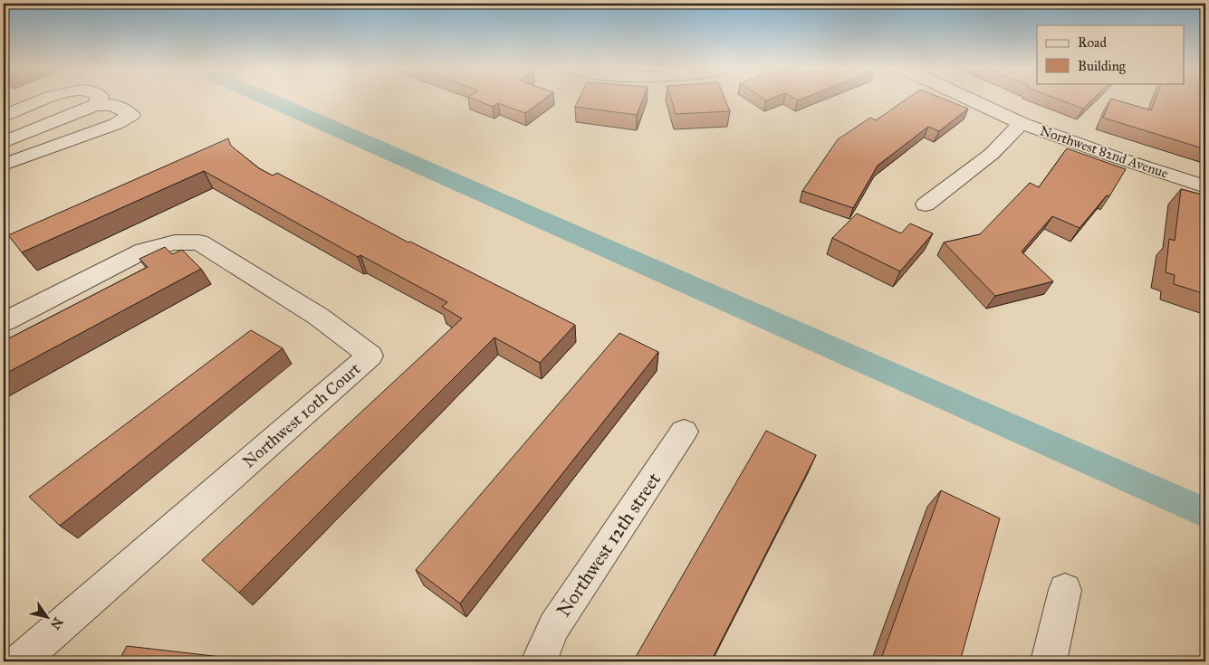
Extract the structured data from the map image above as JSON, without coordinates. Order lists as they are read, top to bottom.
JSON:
{
  "streets": {
    "street": ["Northwest 82nd Avenue", "Northwest 10th Court", "Northwest 12th street"]
  },
  "legend": ["Road", "Building"],
  "north": "bottom right"
}
